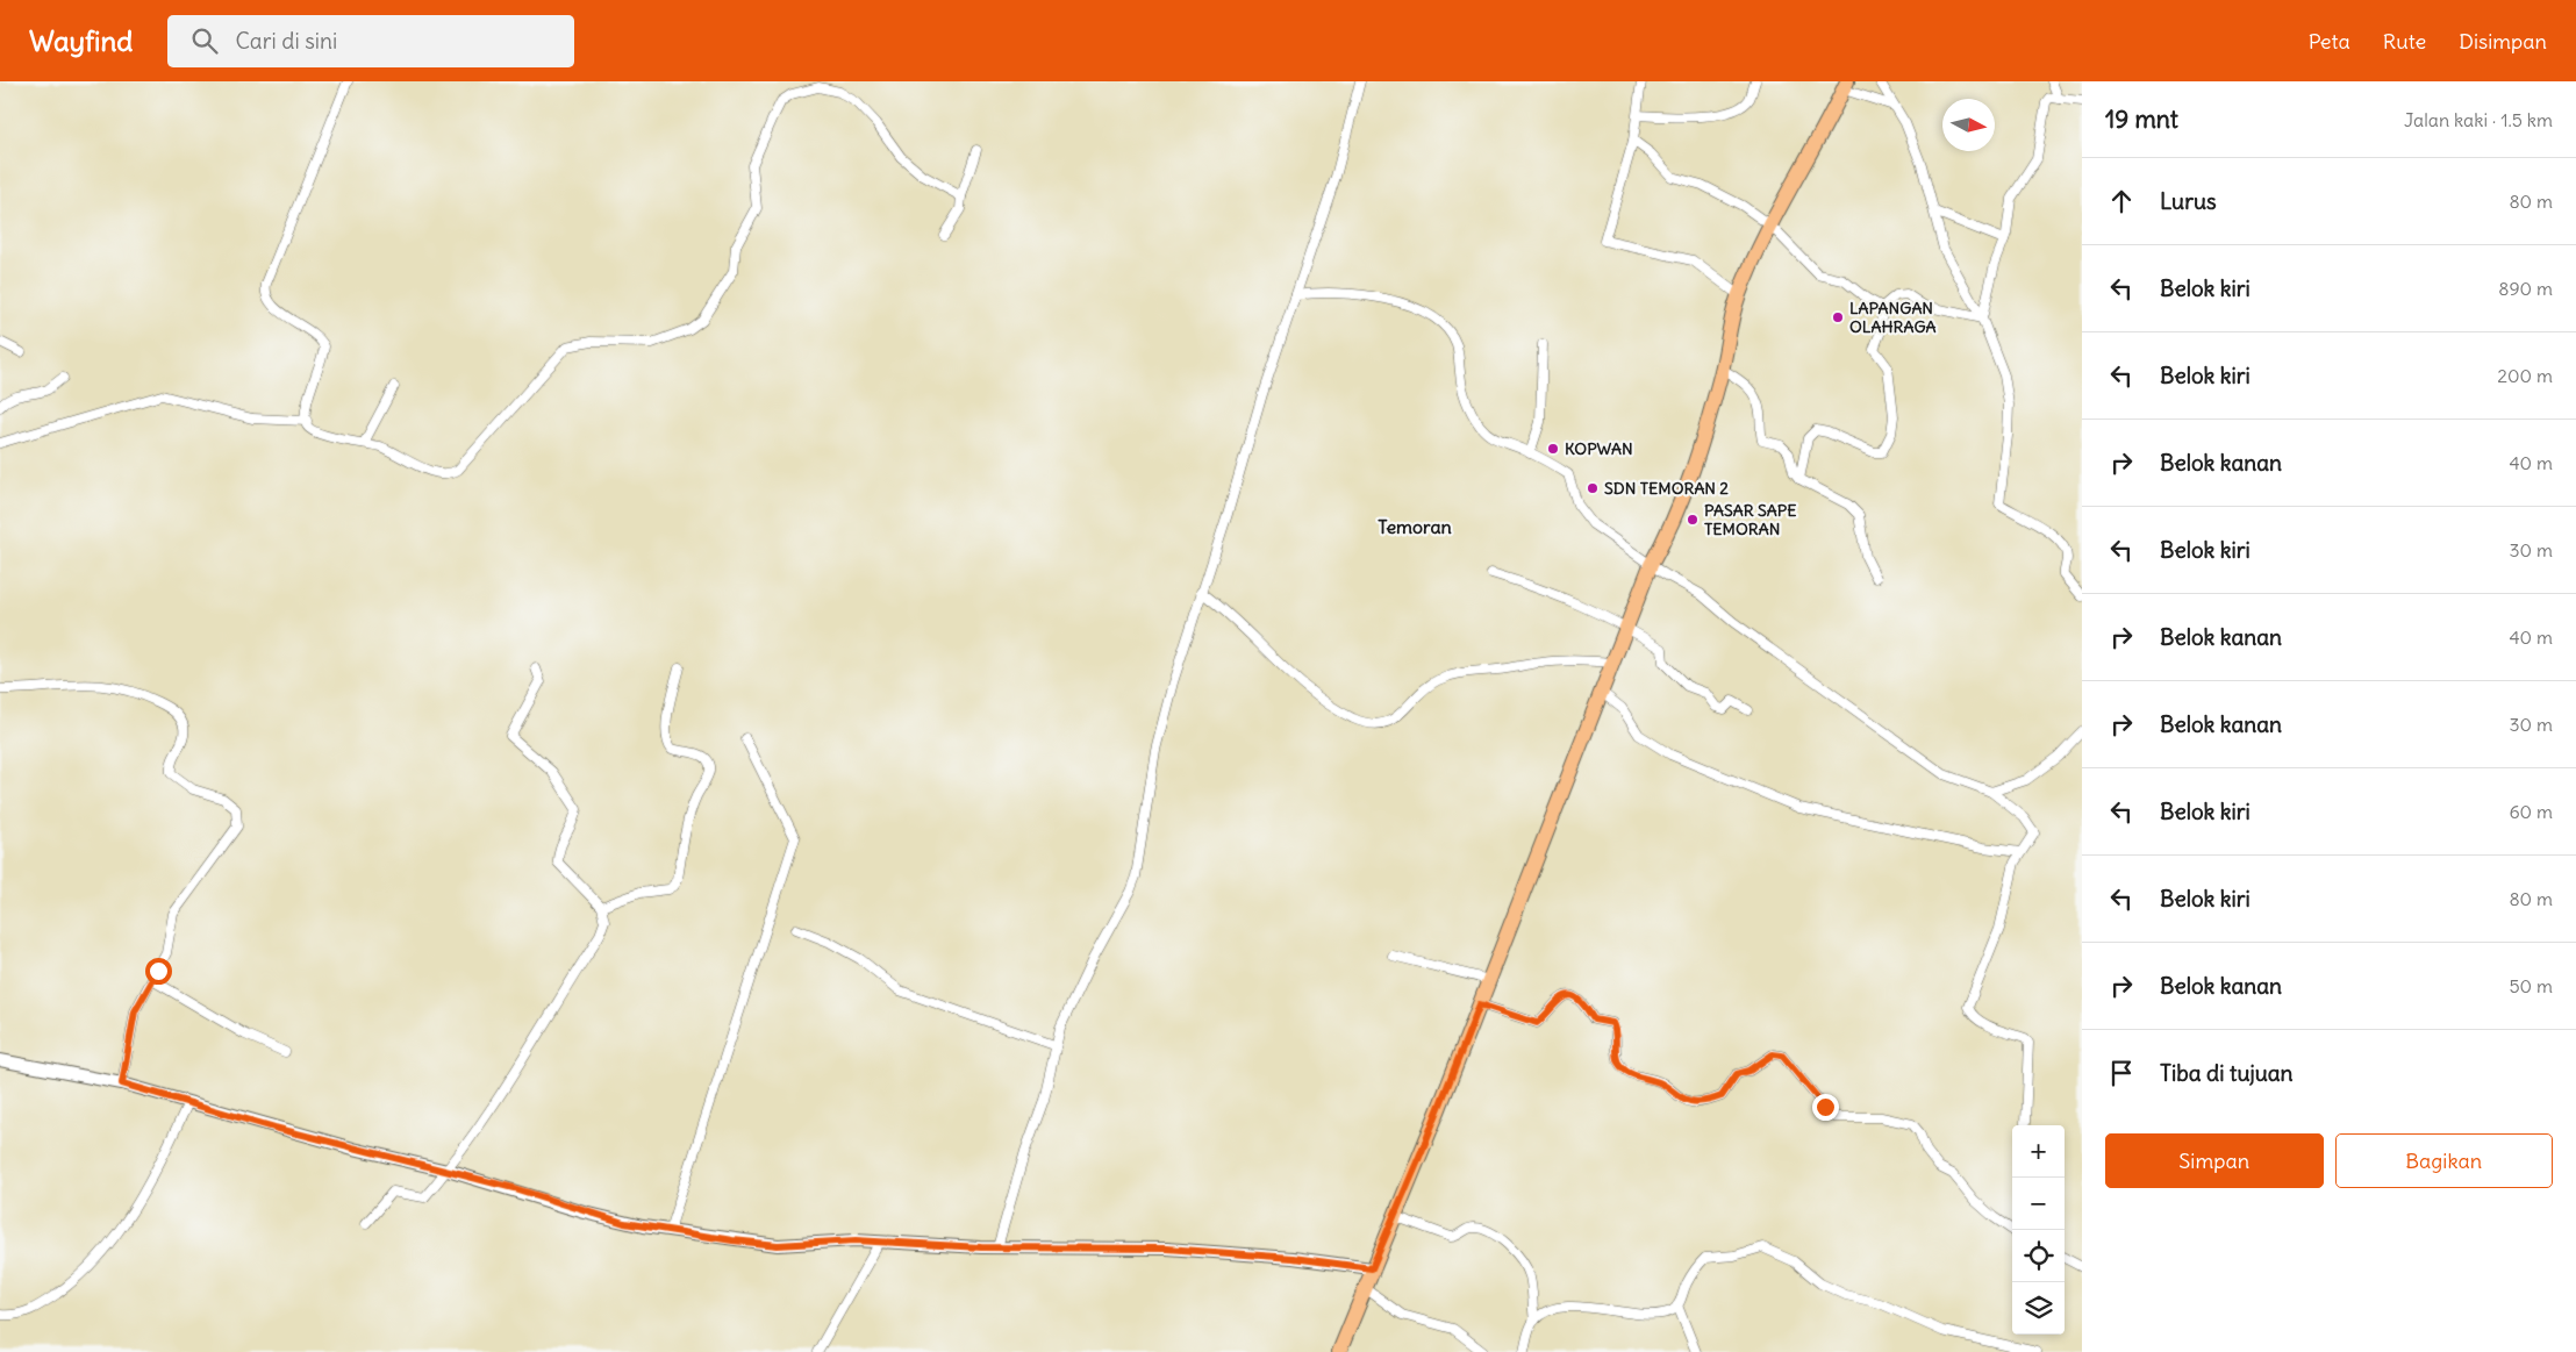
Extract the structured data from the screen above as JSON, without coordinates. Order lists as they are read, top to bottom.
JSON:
{
  "districts": ["Temoran"],
  "places": [
    "LAPANGAN OLAHRAGA",
    "KOPWAN",
    "SDN TEMORAN 2",
    "PASAR SAPE TEMORAN"
  ],
  "north": "right",
  "page": {
    "header": "Wayfind",
    "search": "Cari di sini",
    "nav": ["Peta", "Rute", "Disimpan"],
    "heading": ["19 mnt", "Jalan kaki · 1.5 km"],
    "list": [
      ["Lurus", "80 m"],
      ["Belok kiri", "890 m"],
      ["Belok kiri", "200 m"],
      ["Belok kanan", "40 m"],
      ["Belok kiri", "30 m"],
      ["Belok kanan", "40 m"],
      ["Belok kanan", "30 m"],
      ["Belok kiri", "60 m"],
      ["Belok kiri", "80 m"],
      ["Belok kanan", "50 m"],
      "Tiba di tujuan"
    ],
    "buttons": ["Simpan", "Bagikan"],
    "map_buttons": ["+", "−"]
  }
}
